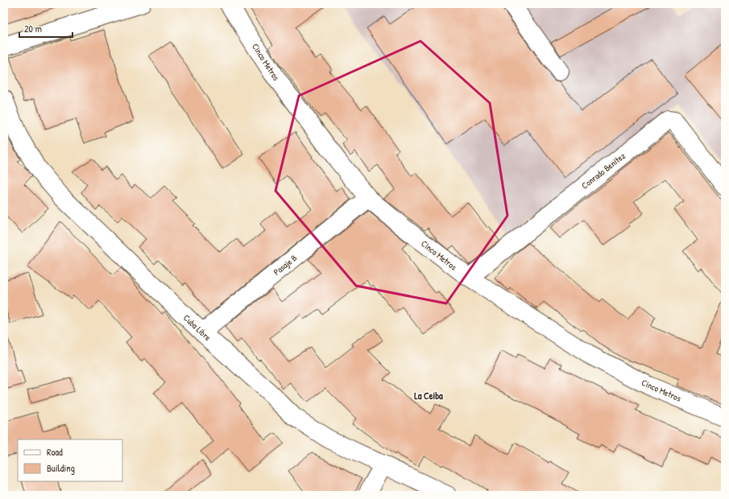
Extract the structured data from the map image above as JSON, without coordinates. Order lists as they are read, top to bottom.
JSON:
{
  "streets": {
    "street": [
      "Cinco Metros",
      "Conrado Benítez",
      "Pasaje B",
      "Cuba Libre"
    ]
  },
  "crossings": [
    ["Cinco Metros", "Conrado Benítez"],
    ["Cinco Metros", "Pasaje B"],
    ["Pasaje B", "Cuba Libre"]
  ],
  "districts": ["La Ceiba"],
  "legend": ["Road", "Building"],
  "scale_bar": "20 m"
}
